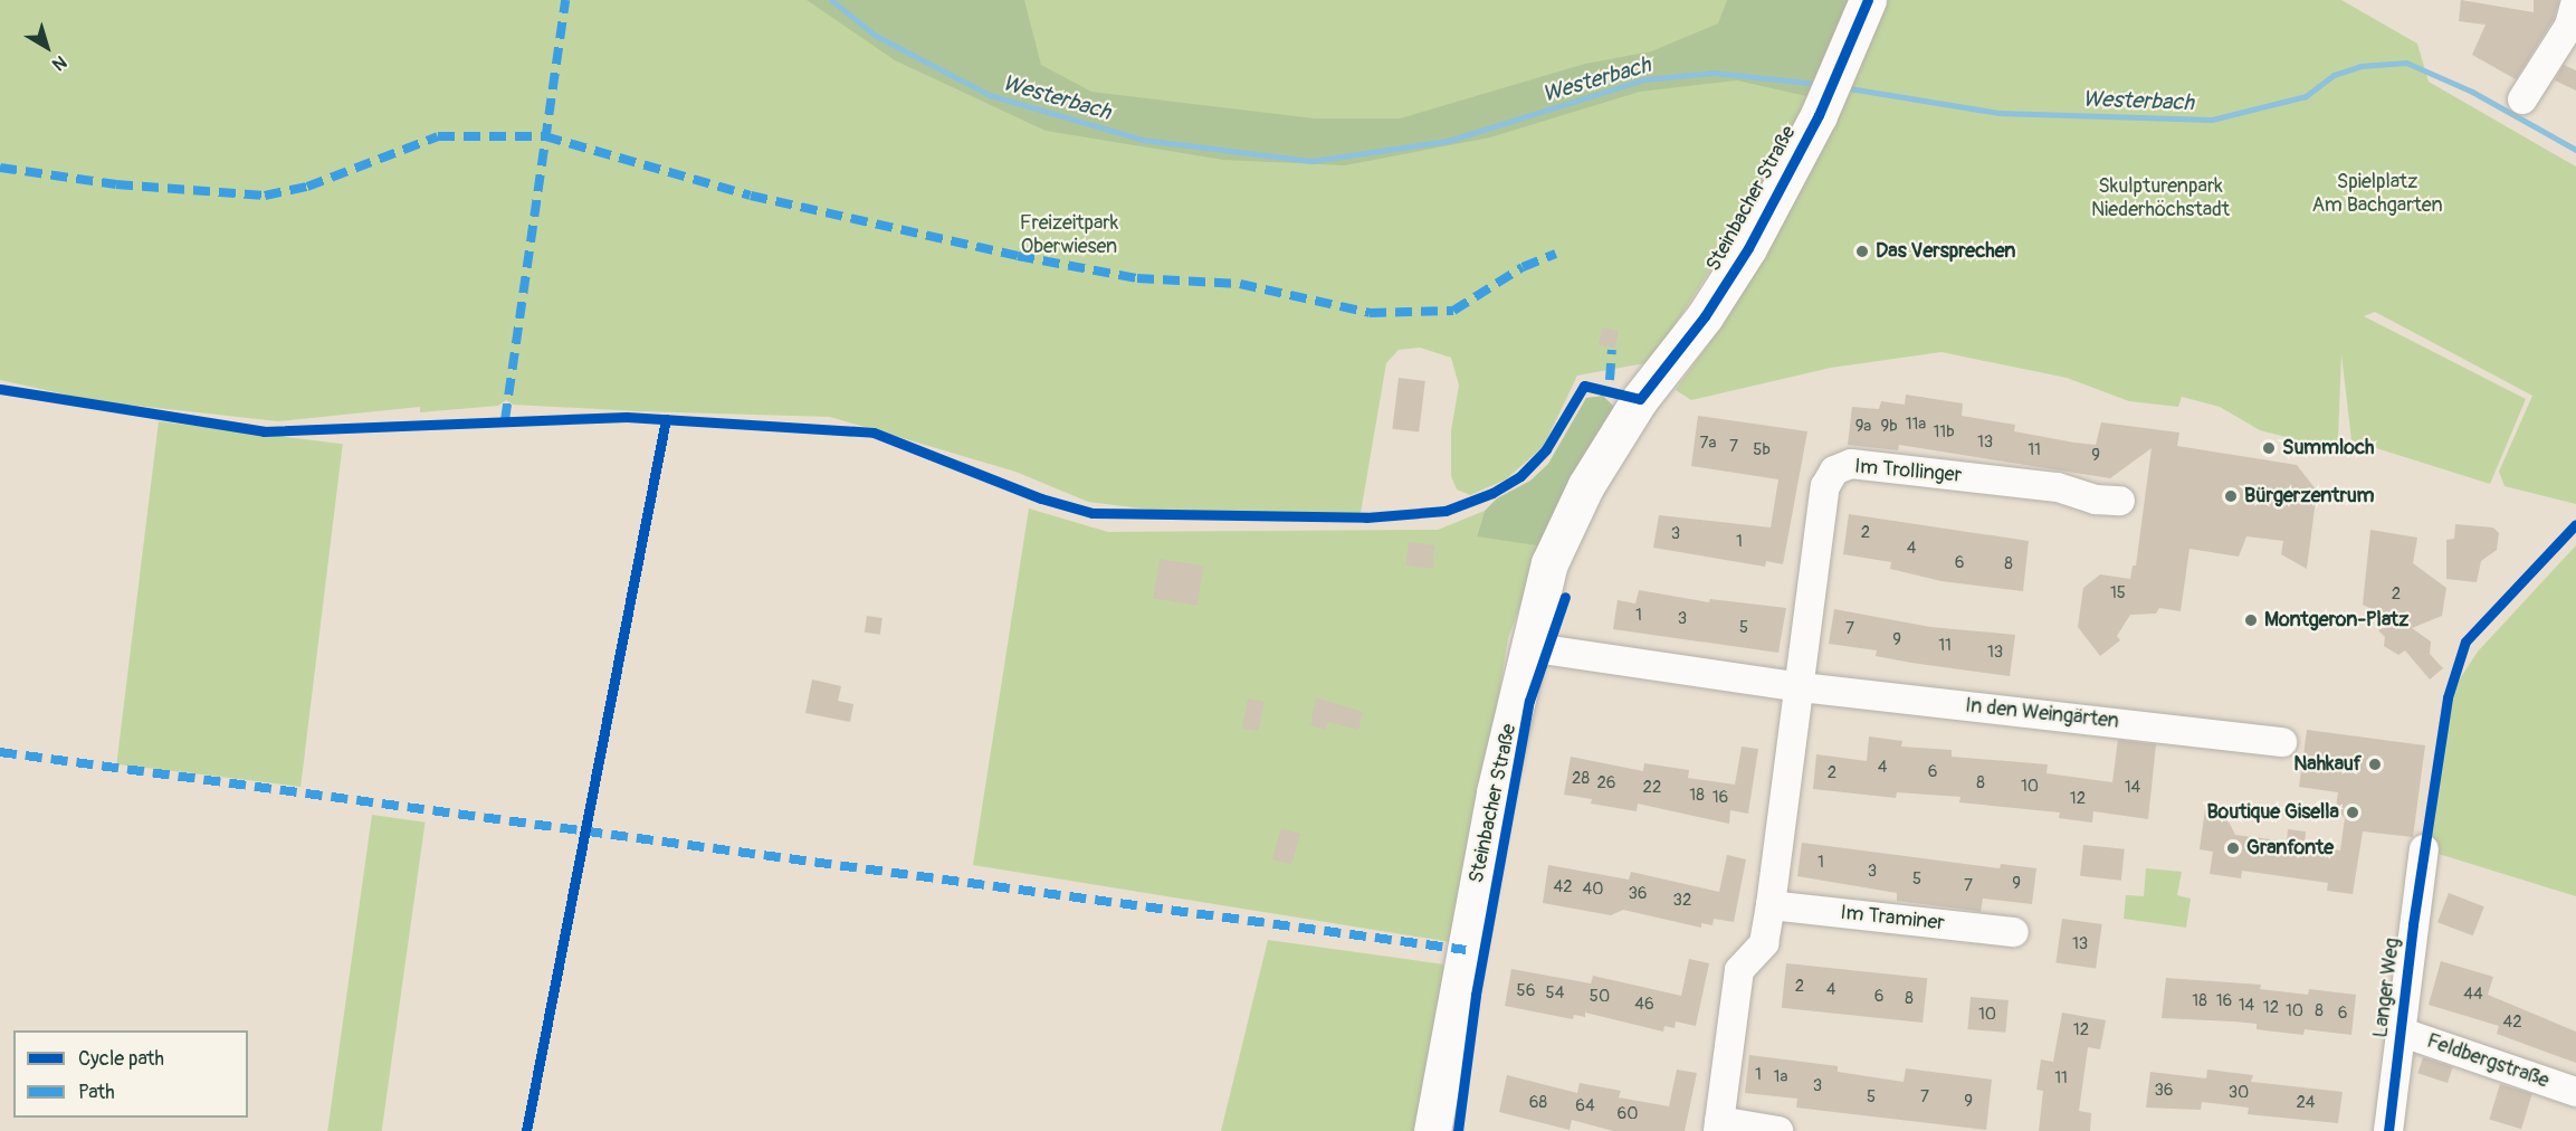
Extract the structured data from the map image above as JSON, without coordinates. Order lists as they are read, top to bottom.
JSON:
{
  "streets": {
    "main road": ["Steinbacher Straße"],
    "street": [
      "Im Trollinger",
      "In den Weingärten",
      "Im Traminer",
      "Langer Weg",
      "Feldbergstraße"
    ]
  },
  "crossings": [
    ["Steinbacher Straße", "In den Weingärten"],
    ["Im Trollinger", "In den Weingärten"],
    ["Langer Weg", "Feldbergstraße"]
  ],
  "water": ["Westerbach"],
  "parks": ["Spielplatz Am Bachgarten", "Skulpturenpark Niederhöchstadt", "Freizeitpark Oberwiesen"],
  "places": [
    "Das Versprechen",
    "Summloch",
    "Bürgerzentrum",
    "Montgeron-Platz",
    "Nahkauf",
    "Boutique Gisella",
    "Granfonte"
  ],
  "house_numbers": [
    "11a",
    "9a",
    "9b",
    "11b",
    "13",
    "7a",
    "7",
    "5b",
    "11",
    "9",
    "2",
    "3",
    "1",
    "4",
    "6",
    "8",
    "15",
    "2",
    "1",
    "3",
    "5",
    "7",
    "9",
    "11",
    "13",
    "4",
    "6",
    "2",
    "28",
    "26",
    "8",
    "10",
    "22",
    "14",
    "18",
    "16",
    "12",
    "1",
    "3",
    "5",
    "9",
    "7",
    "42",
    "40",
    "36",
    "32",
    "13",
    "2",
    "4",
    "56",
    "54",
    "44",
    "50",
    "6",
    "8",
    "18",
    "16",
    "46",
    "14",
    "12",
    "10",
    "8",
    "6",
    "10",
    "42",
    "12",
    "1",
    "1a",
    "11",
    "3",
    "36",
    "30",
    "5",
    "7",
    "9",
    "68",
    "24",
    "64",
    "60"
  ],
  "legend": ["Cycle path", "Path"],
  "north": "bottom right"
}
